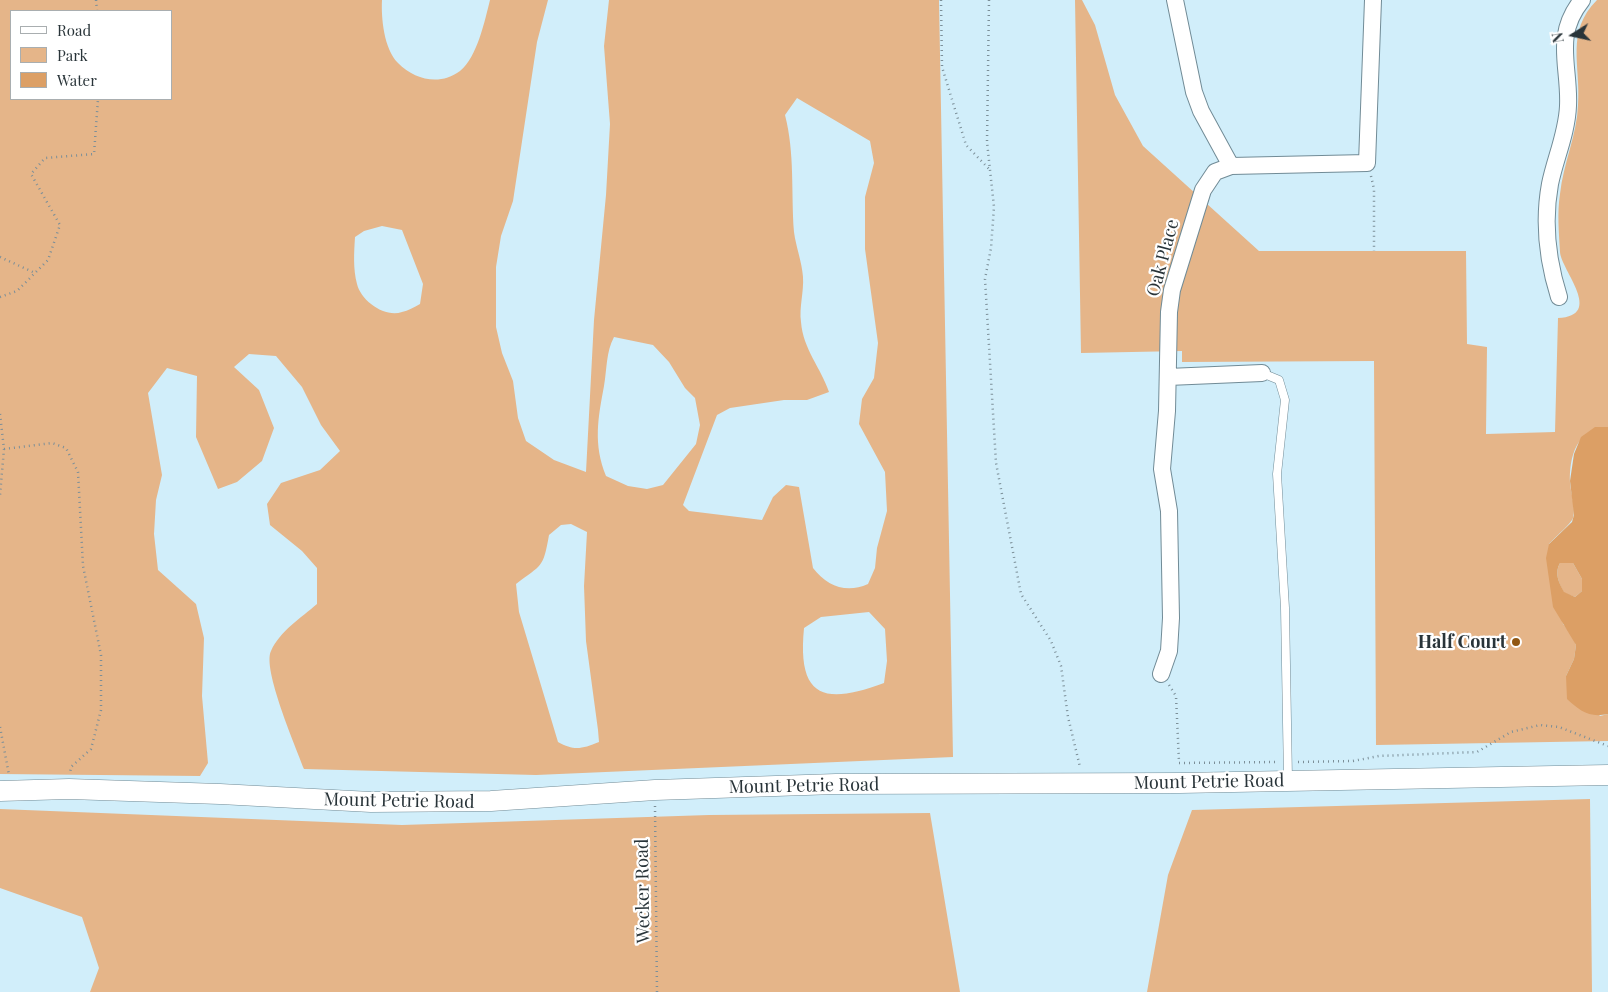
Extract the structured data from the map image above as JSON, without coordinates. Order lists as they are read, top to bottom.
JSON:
{
  "streets": {
    "street": ["Oak Place", "Mount Petrie Road"],
    "path": ["Wecker Road"]
  },
  "crossings": [
    ["Mount Petrie Road", "Wecker Road"]
  ],
  "places": ["Half Court"],
  "legend": ["Road", "Park", "Water"],
  "north": "left"
}
